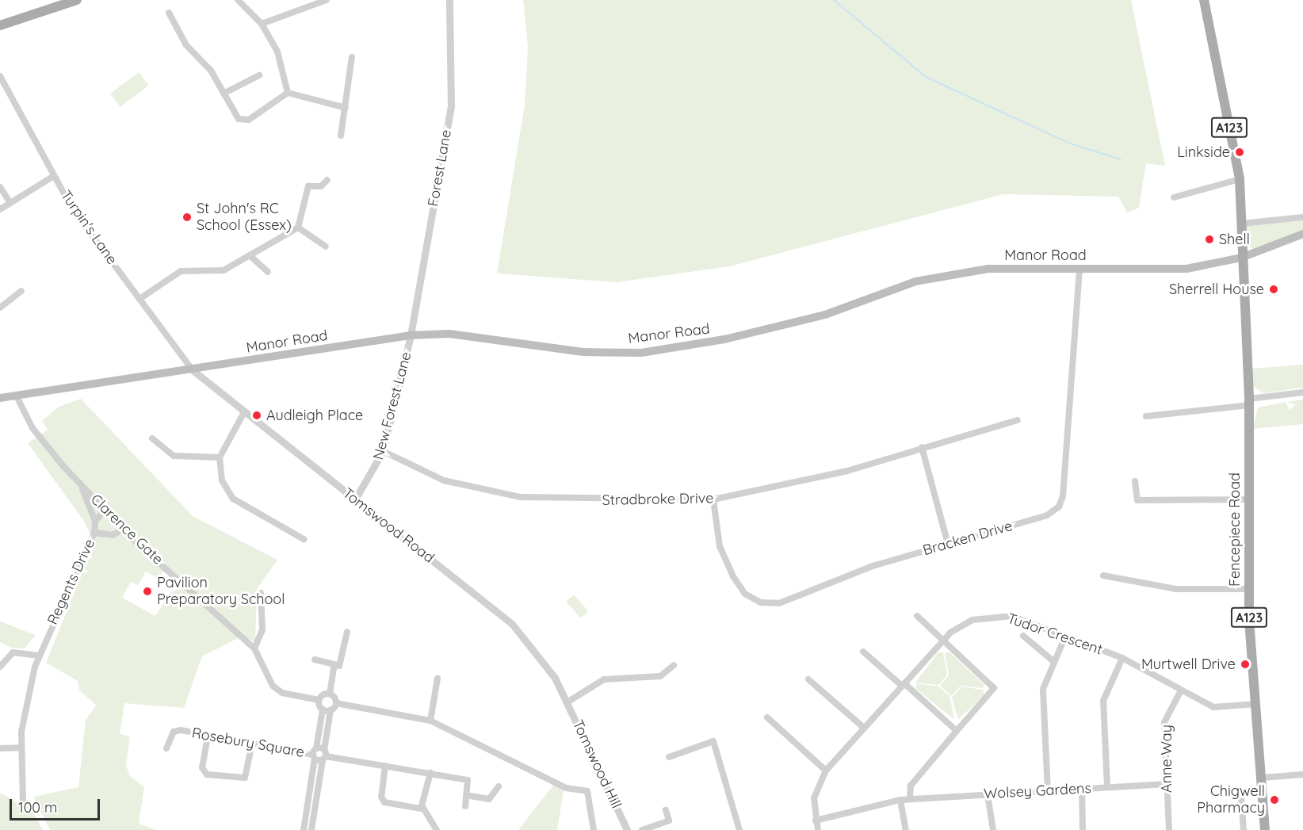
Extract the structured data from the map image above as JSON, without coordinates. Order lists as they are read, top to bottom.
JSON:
{
  "streets": {
    "main road": ["A123", "Manor Road", "Fencepiece Road"],
    "street": [
      "Forest Lane",
      "Turpin's Lane",
      "New Forest Lane",
      "Stradbroke Drive",
      "Tomswood Road",
      "Clarence Gate",
      "Bracken Drive",
      "Regents Drive",
      "Tudor Crescent",
      "Rosebury Square",
      "Anne Way",
      "Tomswood Hill",
      "Wolsey Gardens"
    ]
  },
  "crossings": [
    ["A123", "Manor Road"],
    ["A123", "Fencepiece Road"],
    ["Forest Lane", "Manor Road"],
    ["Forest Lane", "New Forest Lane"],
    ["Turpin's Lane", "Manor Road"],
    ["Turpin's Lane", "Tomswood Road"],
    ["Manor Road", "New Forest Lane"],
    ["Manor Road", "Tomswood Road"],
    ["Manor Road", "Clarence Gate"],
    ["Manor Road", "Fencepiece Road"],
    ["Manor Road", "Bracken Drive"],
    ["New Forest Lane", "Stradbroke Drive"],
    ["New Forest Lane", "Tomswood Road"],
    ["Stradbroke Drive", "Bracken Drive"],
    ["Tomswood Road", "Tomswood Hill"],
    ["Clarence Gate", "Regents Drive"],
    ["Fencepiece Road", "Tudor Crescent"],
    ["Tudor Crescent", "Anne Way"],
    ["Tudor Crescent", "Wolsey Gardens"],
    ["Anne Way", "Wolsey Gardens"]
  ],
  "places": [
    "Linkside",
    "St John's RC School (Essex)",
    "Shell",
    "Sherrell House",
    "Audleigh Place",
    "Pavilion Preparatory School",
    "Murtwell Drive",
    "Chigwell Pharmacy"
  ],
  "scale_bar": "100 m"
}
